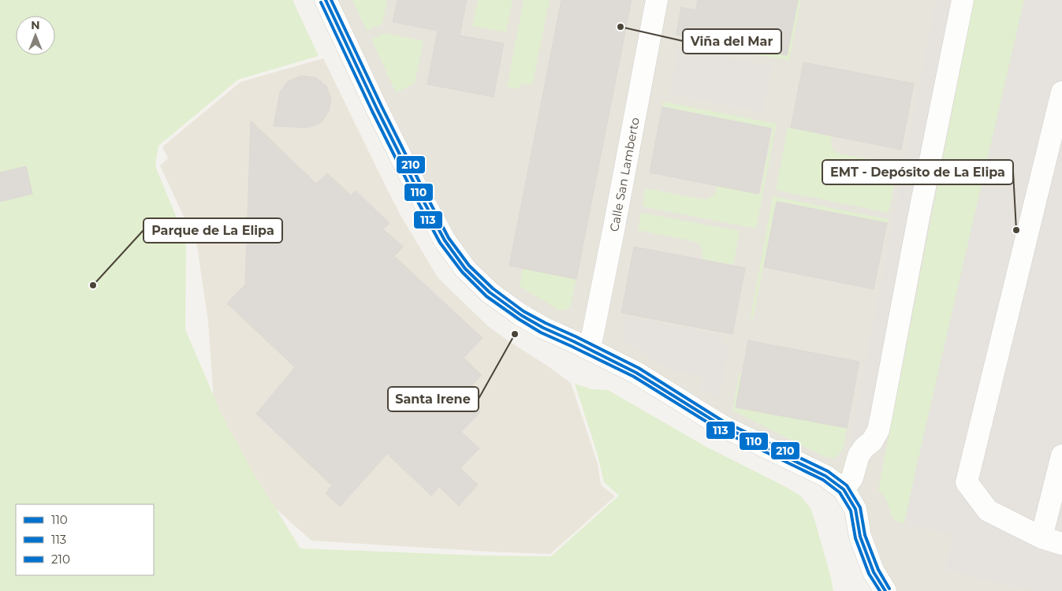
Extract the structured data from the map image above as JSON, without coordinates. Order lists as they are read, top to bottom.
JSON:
{
  "streets": {
    "street": ["Calle San Lamberto"]
  },
  "places": [
    "Viña del Mar",
    "EMT - Depósito de La Elipa",
    "Parque de La Elipa",
    "Santa Irene"
  ],
  "lines": ["transit line 110", "transit line 210", "transit line 113"],
  "legend": ["110", "113", "210"],
  "north": "top"
}
